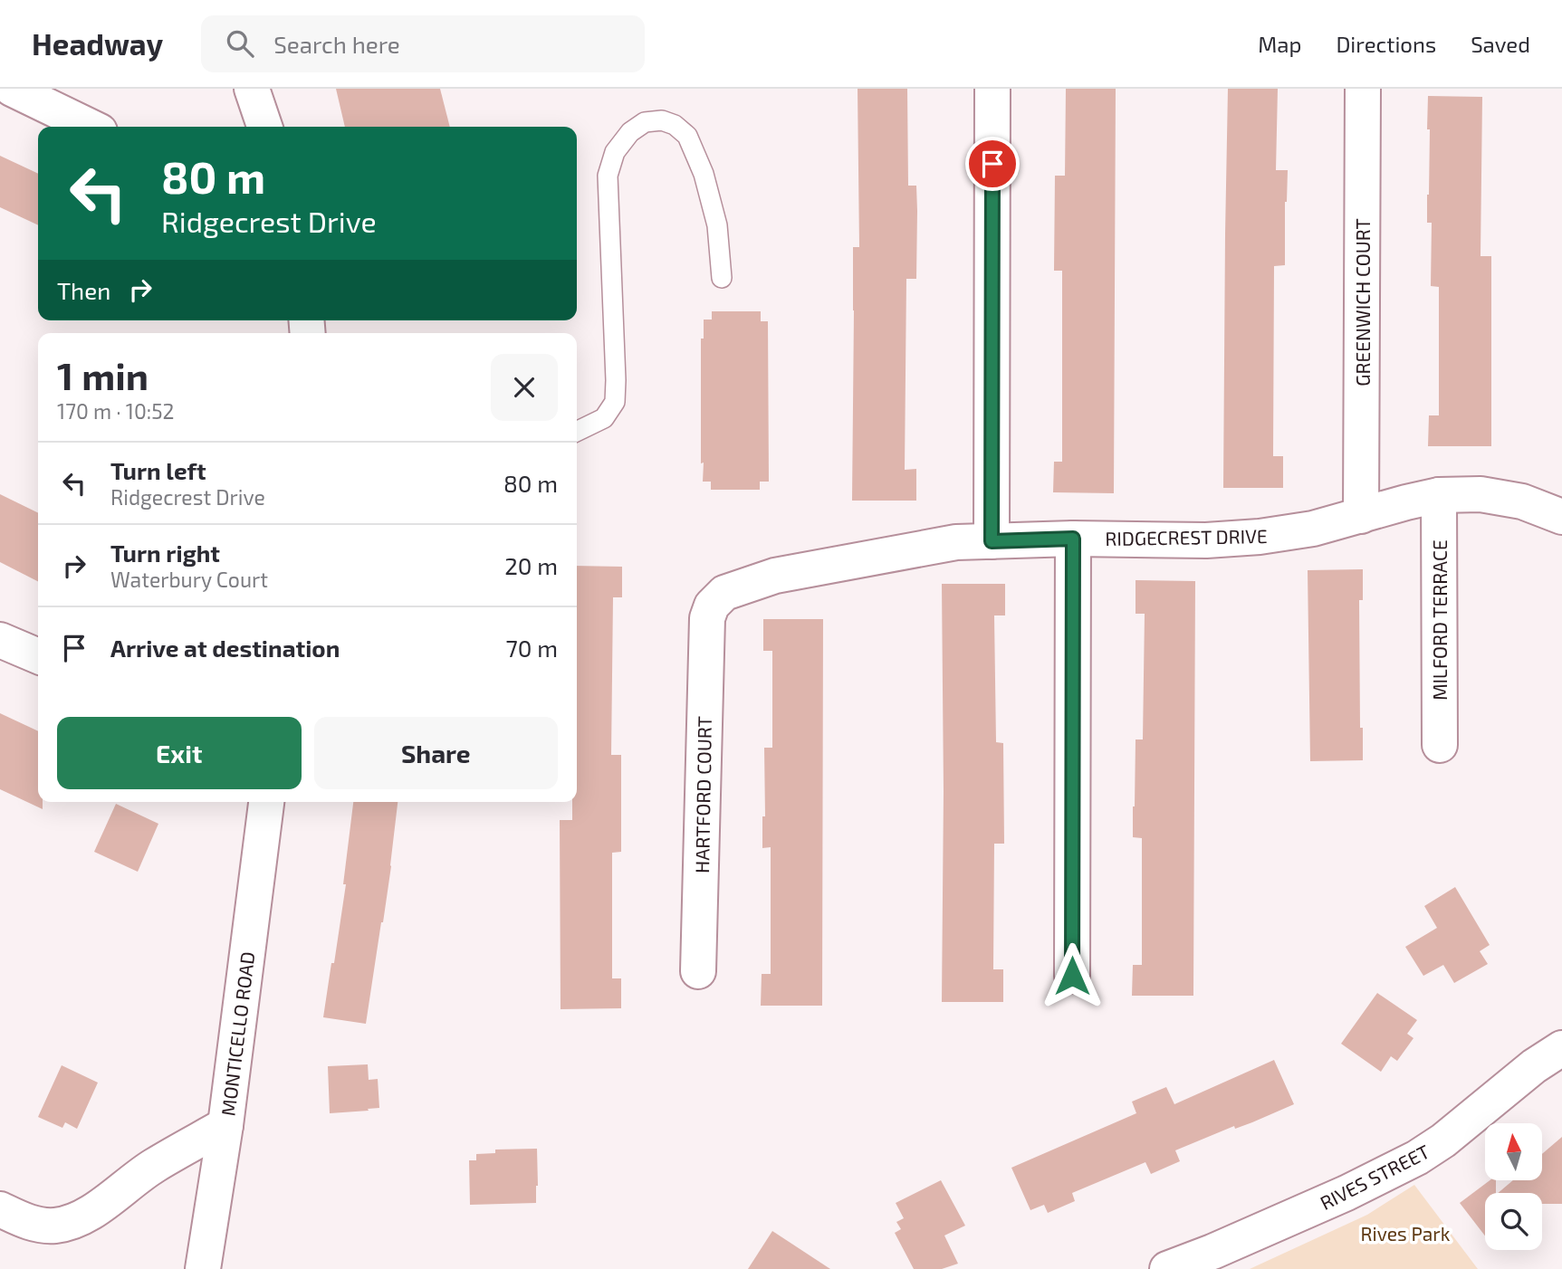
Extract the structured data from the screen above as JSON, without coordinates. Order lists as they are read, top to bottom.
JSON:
{
  "streets": {
    "street": [
      "GREENWICH COURT",
      "RIDGECREST DRIVE",
      "MILFORD TERRACE",
      "HARTFORD COURT",
      "MONTICELLO ROAD",
      "RIVES STREET"
    ]
  },
  "crossings": [
    ["GREENWICH COURT", "RIDGECREST DRIVE"],
    ["RIDGECREST DRIVE", "MILFORD TERRACE"],
    ["RIDGECREST DRIVE", "HARTFORD COURT"]
  ],
  "parks": ["Rives Park"],
  "north": "top",
  "page": {
    "header": "Headway",
    "search": "Search here",
    "nav": ["Map", "Directions", "Saved"],
    "turn": ["80 m", "Ridgecrest Drive"],
    "then": "Then",
    "heading": ["1 min", "170 m · 10:52"],
    "list": [
      {
        "name": "Turn left",
        "note": "Ridgecrest Drive",
        "value": "80 m"
      },
      {
        "name": "Turn right",
        "note": "Waterbury Court",
        "value": "20 m"
      },
      {
        "name": "Arrive at destination",
        "value": "70 m"
      }
    ],
    "buttons": ["Exit", "Share"]
  }
}
